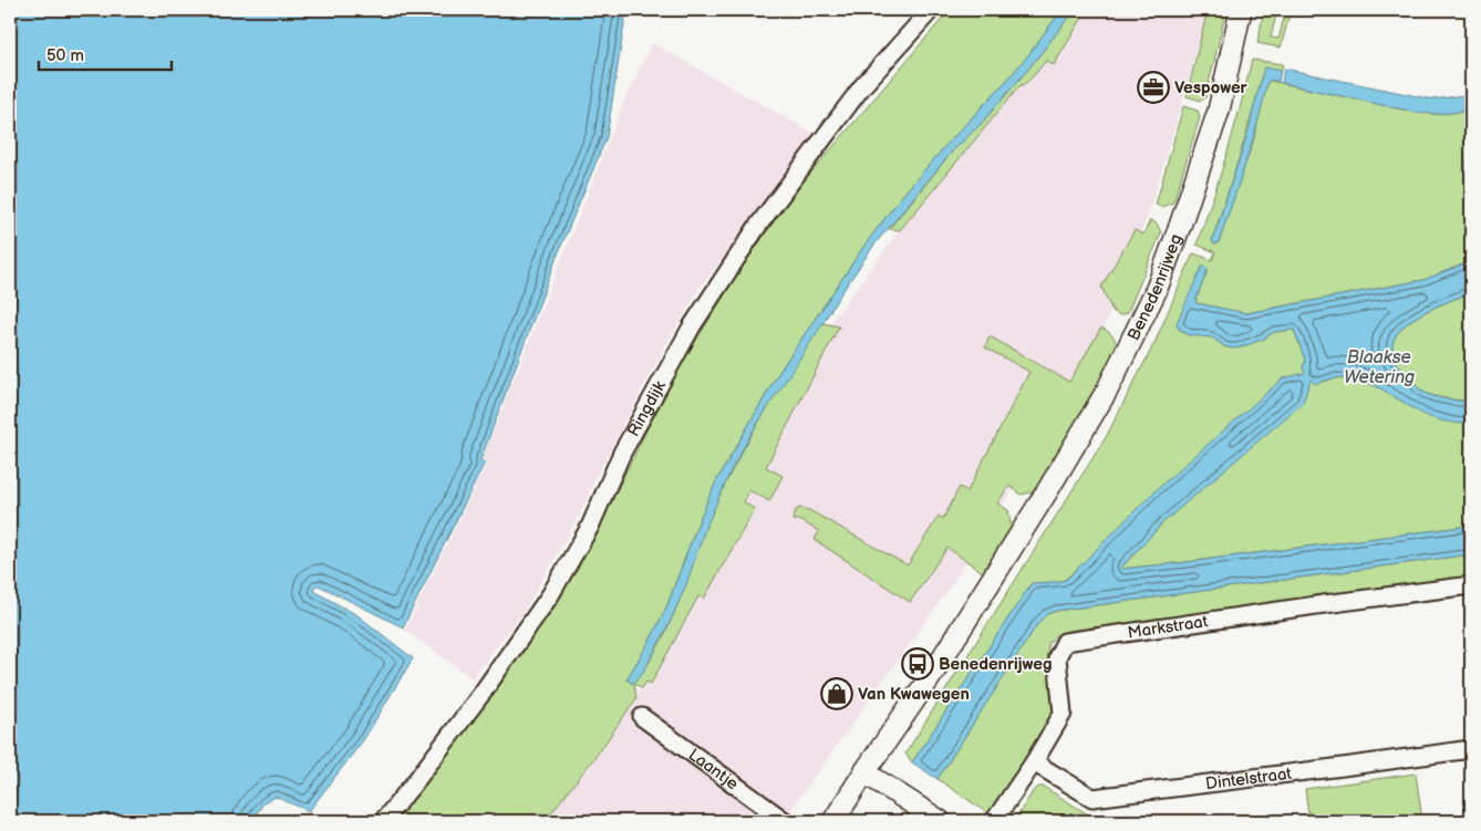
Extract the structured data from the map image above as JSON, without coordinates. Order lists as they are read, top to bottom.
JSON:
{
  "streets": {
    "street": [
      "Benedenrijweg",
      "Ringdijk",
      "Markstraat",
      "Laantje",
      "Dintelstraat"
    ]
  },
  "crossings": [
    ["Markstraat", "Dintelstraat"]
  ],
  "water": ["Blaakse Wetering"],
  "places": {
    "office": ["Vespower"],
    "bus stop": ["Benedenrijweg"],
    "shop": ["Van Kwawegen"]
  },
  "scale_bar": "50 m"
}
